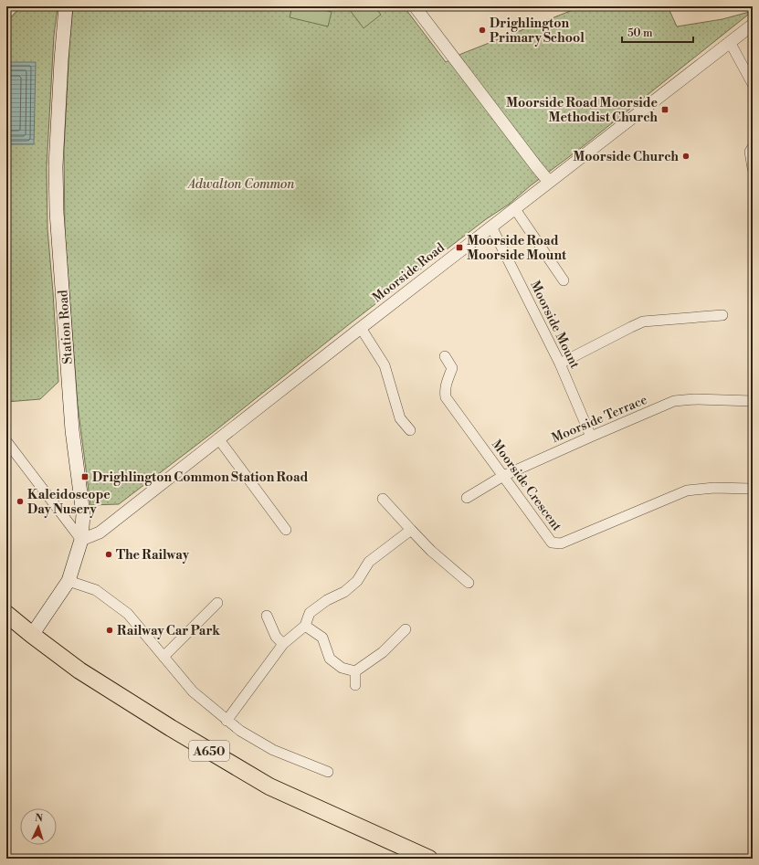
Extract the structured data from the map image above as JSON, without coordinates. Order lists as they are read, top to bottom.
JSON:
{
  "streets": {
    "highway": ["A650"],
    "main road": ["Station Road"],
    "street": [
      "Moorside Road",
      "Moorside Mount",
      "Moorside Terrace",
      "Moorside Crescent"
    ]
  },
  "crossings": [
    ["Moorside Road", "Moorside Mount"],
    ["Moorside Road", "Station Road"],
    ["Moorside Mount", "Moorside Terrace"],
    ["Station Road", "A650"],
    ["Moorside Terrace", "Moorside Crescent"]
  ],
  "parks": ["Adwalton Common"],
  "places": {
    "other": [
      "Drighlington Primary School",
      "Moorside Church",
      "Kaleidoscope Day Nusery",
      "The Railway",
      "Railway Car Park"
    ],
    "transit": ["Moorside Road Moorside Methodist Church", "Moorside Road Moorside Mount", "Drighlington Common Station Road"]
  },
  "scale_bar": "50 m",
  "north": "top"
}
